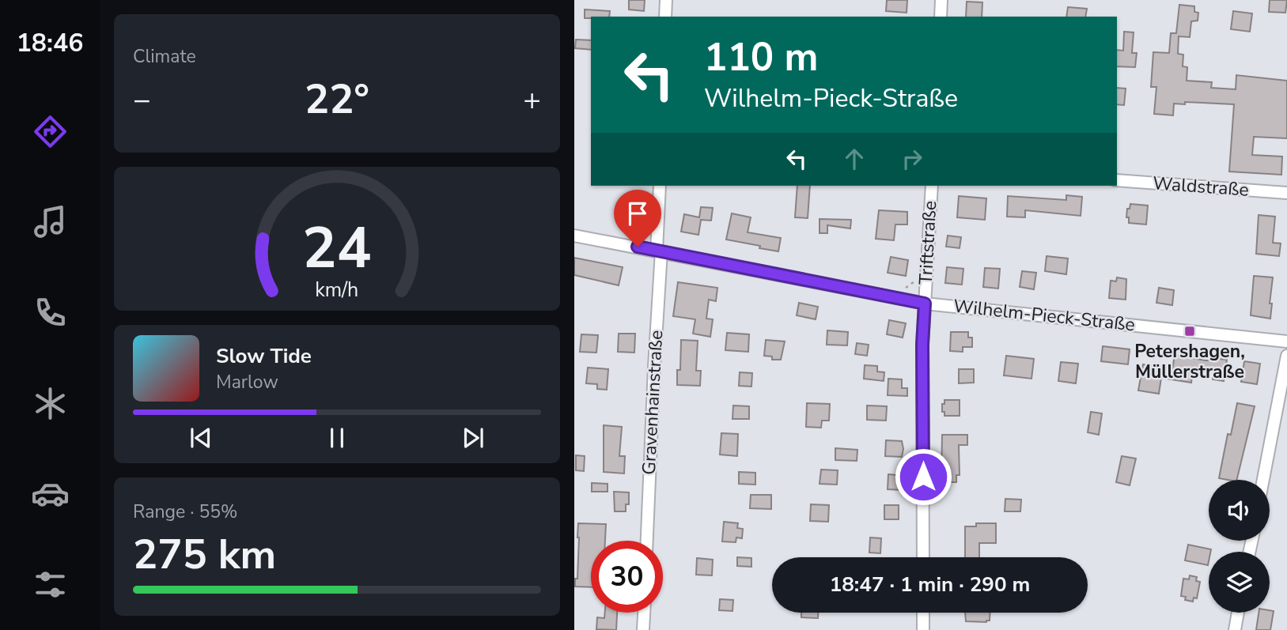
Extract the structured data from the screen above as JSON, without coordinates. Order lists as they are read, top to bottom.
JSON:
{
  "streets": {
    "street": [
      "Waldstraße",
      "Triftstraße",
      "Wilhelm-Pieck-Straße",
      "Gravenhainstraße"
    ]
  },
  "crossings": [
    ["Triftstraße", "Wilhelm-Pieck-Straße"],
    ["Wilhelm-Pieck-Straße", "Gravenhainstraße"]
  ],
  "places": {
    "transit": ["Petershagen, Müllerstraße"]
  },
  "page": {
    "tabs": "18:46",
    "tile": [
      "Climate",
      ["Range · 55%", "275 km"]
    ],
    "turn": ["110 m", "Wilhelm-Pieck-Straße"],
    "heat": ["−", "22°", "+"],
    "song": ["Slow Tide", "Marlow"],
    "limit": "30",
    "trip": "18:47 · 1 min · 290 m",
    "gauge": ["24", "km/h"]
  }
}
